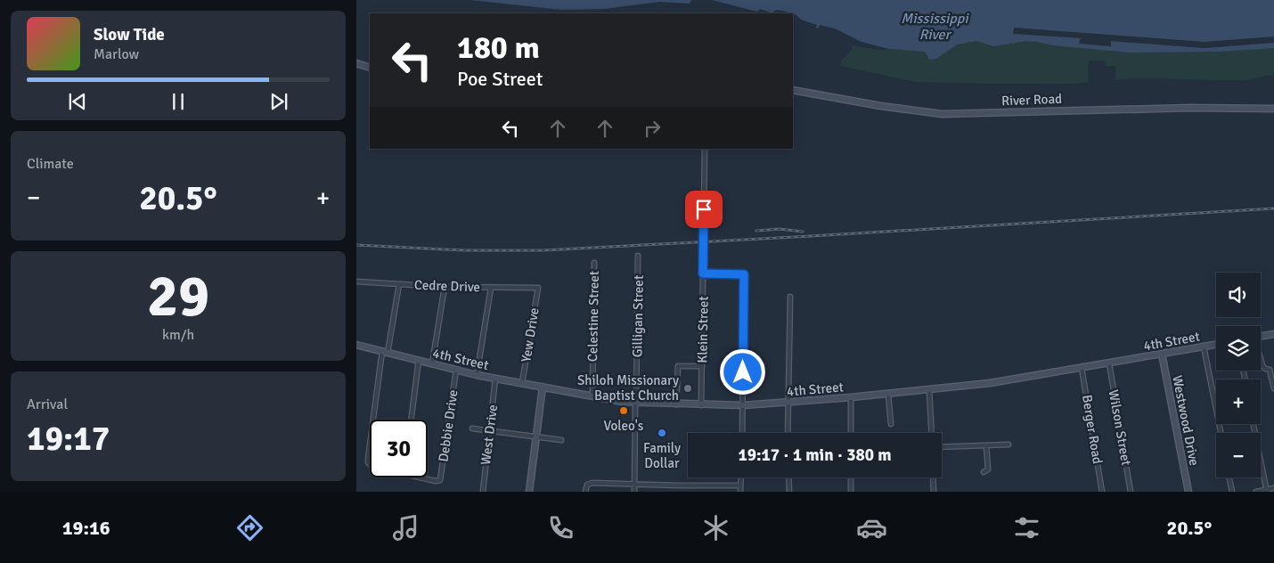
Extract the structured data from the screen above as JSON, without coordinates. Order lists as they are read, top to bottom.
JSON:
{
  "streets": {
    "main road": ["River Road", "4th Street", "Westwood Drive"],
    "street": [
      "Cedre Drive",
      "Celestine Street",
      "Gilligan Street",
      "Klein Street",
      "Yew Drive",
      "Debbie Drive",
      "Wilson Street",
      "Berger Road",
      "West Drive"
    ]
  },
  "crossings": [
    ["Cedre Drive", "Yew Drive"],
    ["Celestine Street", "4th Street"],
    ["Gilligan Street", "4th Street"],
    ["Klein Street", "4th Street"],
    ["Yew Drive", "4th Street"],
    ["4th Street", "Westwood Drive"],
    ["4th Street", "Debbie Drive"],
    ["4th Street", "Wilson Street"],
    ["4th Street", "Berger Road"],
    ["4th Street", "West Drive"]
  ],
  "water": ["Mississippi River"],
  "places": ["Shiloh Missionary Baptist Church", "Voleo's", "Family Dollar"],
  "page": {
    "turn": ["180 m", "Poe Street"],
    "song": ["Slow Tide", "Marlow"],
    "tile": [
      "Climate",
      ["29", "km/h"],
      ["Arrival", "19:17"]
    ],
    "heat": ["−", "20.5°", "+"],
    "map_buttons": ["+", "−"],
    "limit": "30",
    "trip": "19:17 · 1 min · 380 m",
    "tabs": ["19:16", "20.5°"]
  }
}
